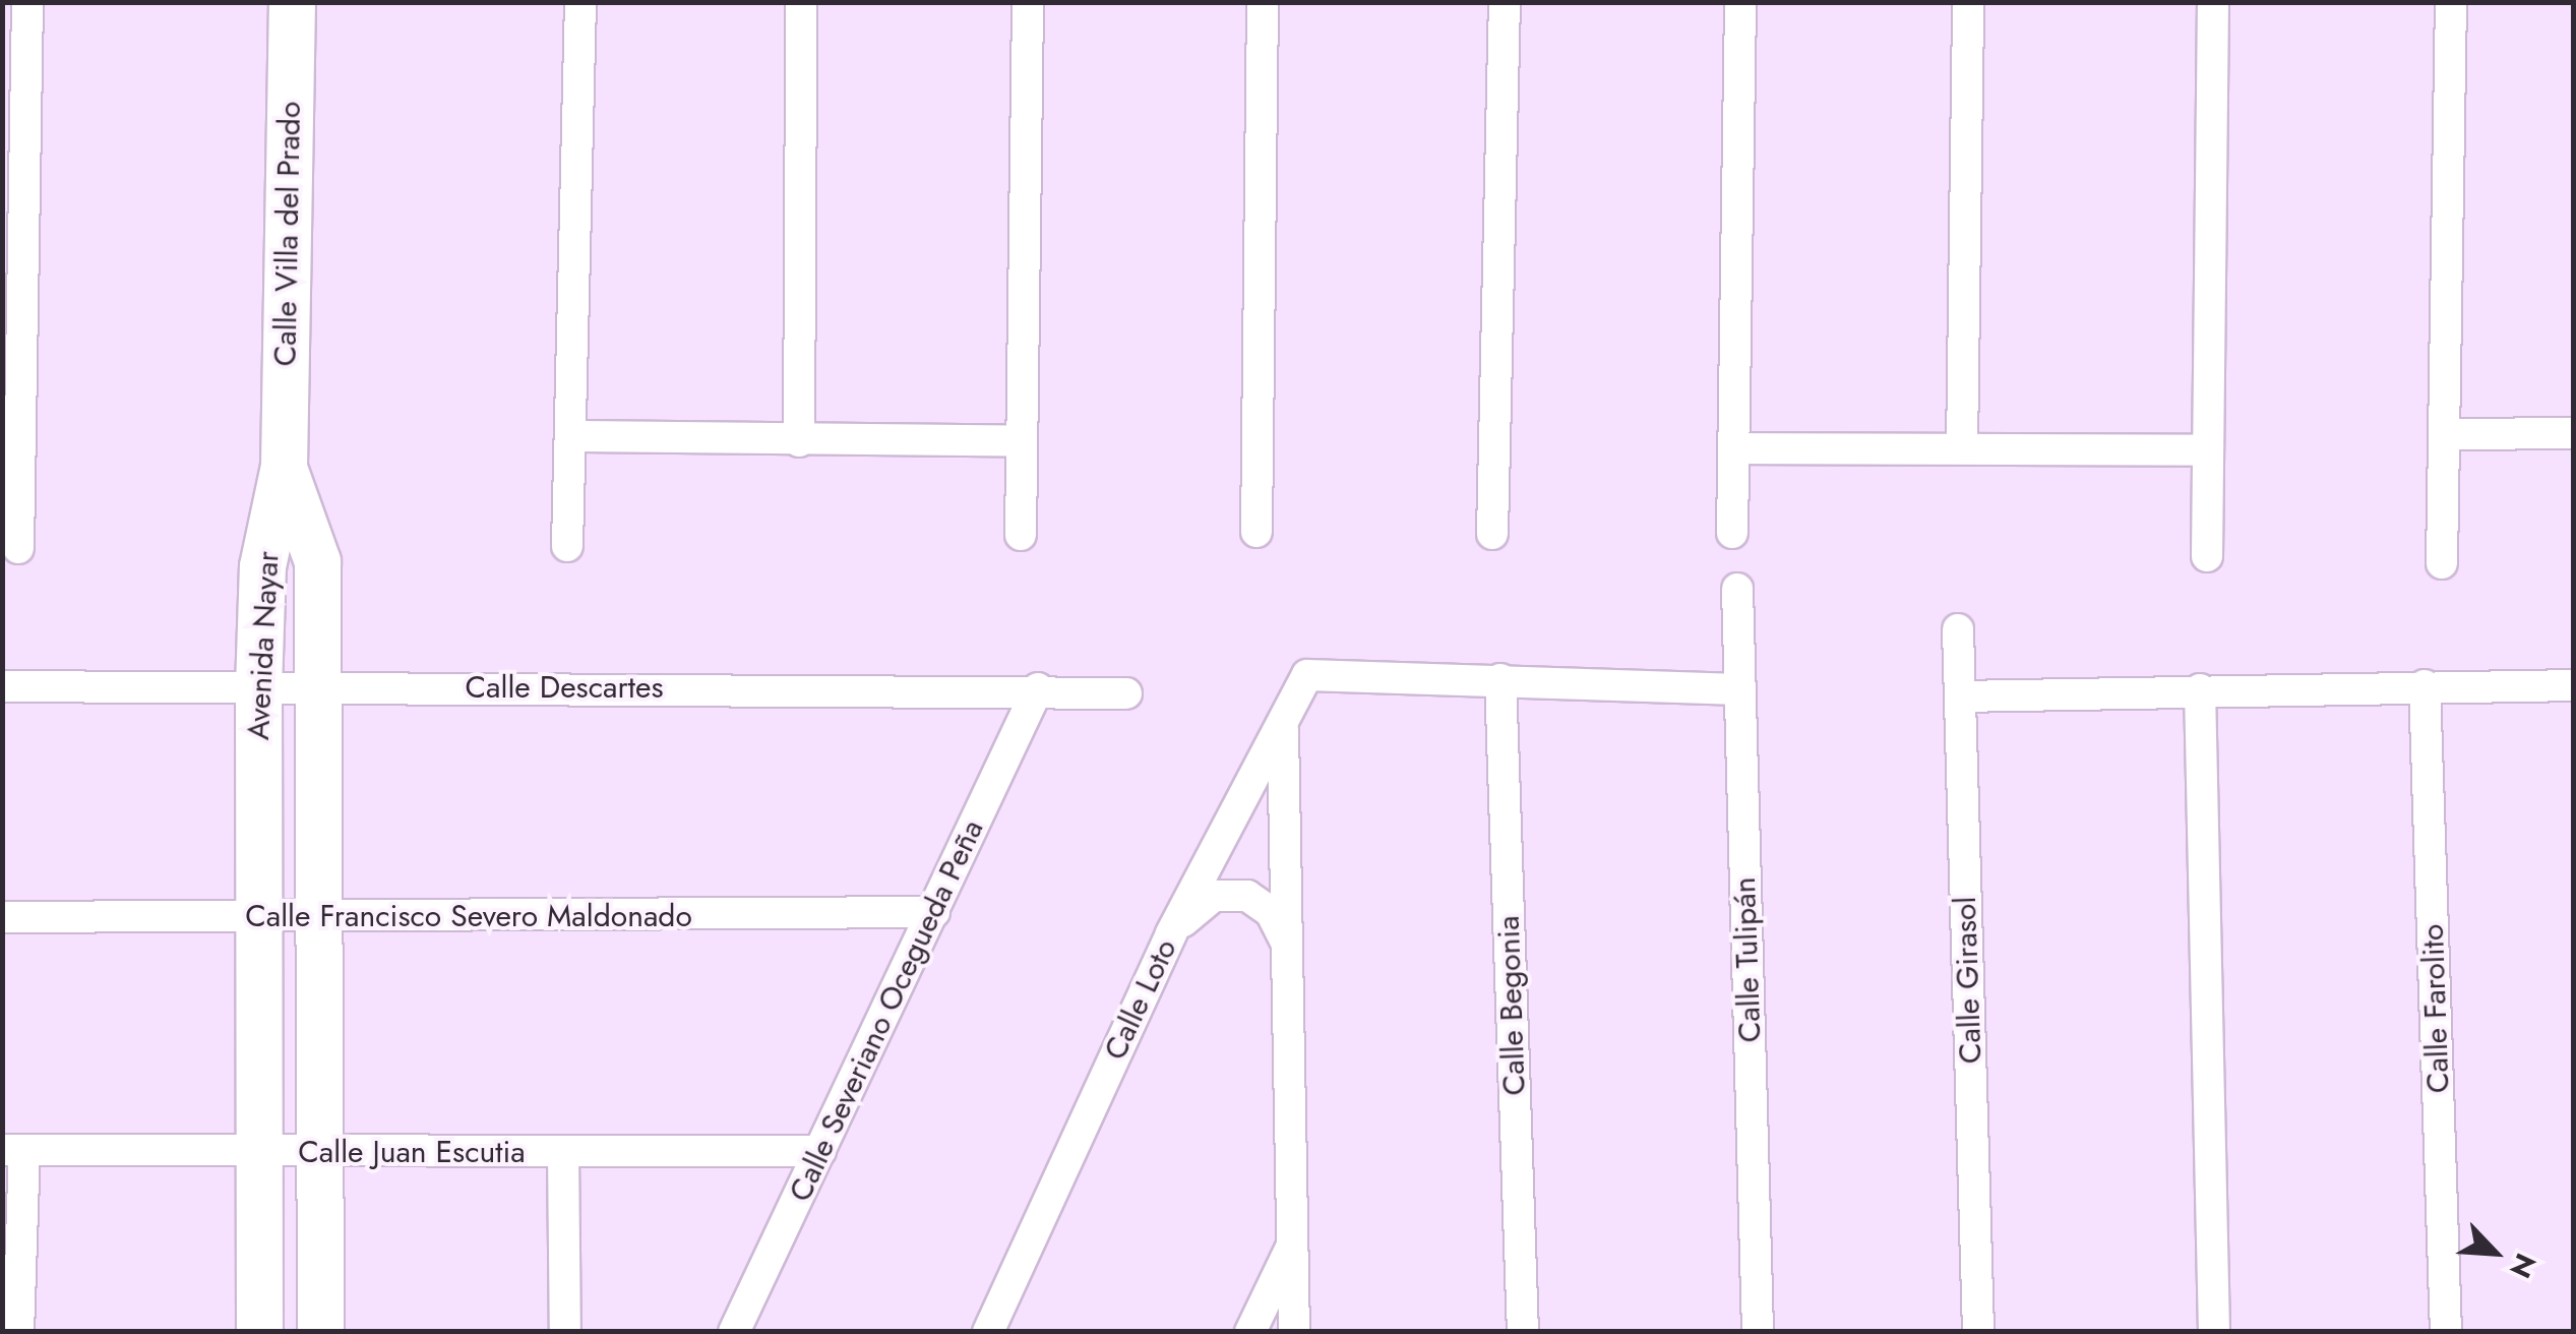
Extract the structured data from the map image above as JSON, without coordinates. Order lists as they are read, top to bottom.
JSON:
{
  "streets": {
    "street": [
      "Calle Villa del Prado",
      "Avenida Nayar",
      "Calle Descartes",
      "Calle Francisco Severo Maldonado",
      "Calle Tulipán",
      "Calle Girasol",
      "Calle Loto",
      "Calle Begonia",
      "Calle Farolito",
      "Calle Severiano Ocegueda Peña",
      "Calle Juan Escutia"
    ]
  },
  "crossings": [
    ["Calle Villa del Prado", "Avenida Nayar"],
    ["Avenida Nayar", "Calle Descartes"],
    ["Avenida Nayar", "Calle Francisco Severo Maldonado"],
    ["Avenida Nayar", "Calle Juan Escutia"],
    ["Calle Descartes", "Calle Severiano Ocegueda Peña"],
    ["Calle Francisco Severo Maldonado", "Calle Severiano Ocegueda Peña"],
    ["Calle Loto", "Calle Begonia"],
    ["Calle Severiano Ocegueda Peña", "Calle Juan Escutia"]
  ],
  "north": "bottom right"
}
